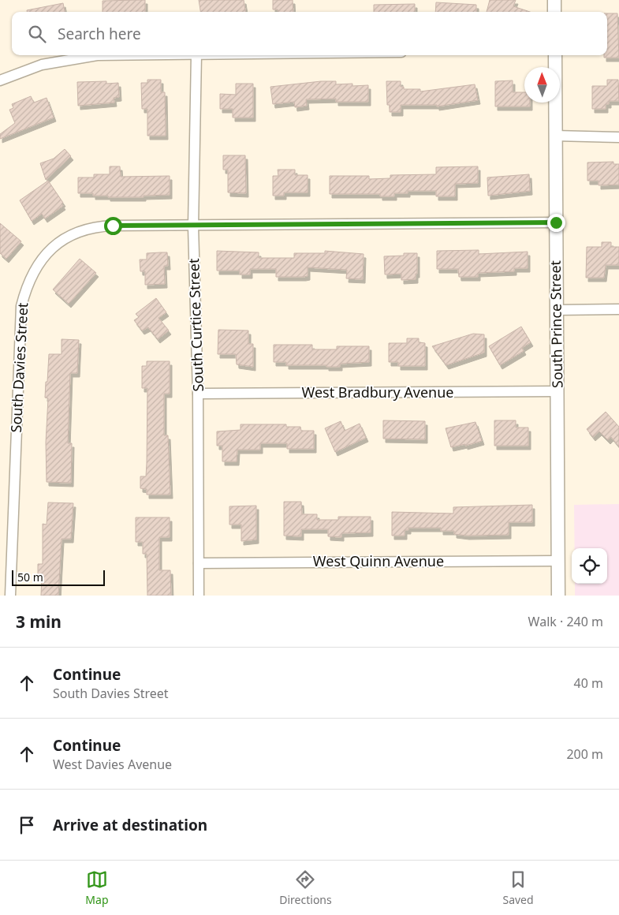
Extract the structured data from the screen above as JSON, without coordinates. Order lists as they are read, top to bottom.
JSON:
{
  "streets": {
    "street": [
      "South Prince Street",
      "South Curtice Street",
      "South Davies Street",
      "West Bradbury Avenue",
      "West Quinn Avenue"
    ]
  },
  "crossings": [
    ["South Prince Street", "South Davies Street"],
    ["South Prince Street", "West Bradbury Avenue"],
    ["South Prince Street", "West Quinn Avenue"],
    ["South Curtice Street", "South Davies Street"],
    ["South Curtice Street", "West Bradbury Avenue"],
    ["South Curtice Street", "West Quinn Avenue"]
  ],
  "scale_bar": "50 m",
  "north": "top",
  "page": {
    "search": "Search here",
    "scale": "50 m",
    "heading": ["3 min", "Walk · 240 m"],
    "list": [
      ["Continue", "South Davies Street", "40 m"],
      ["Continue", "West Davies Avenue", "200 m"],
      "Arrive at destination"
    ],
    "nav": ["Map", "Directions", "Saved"]
  }
}
